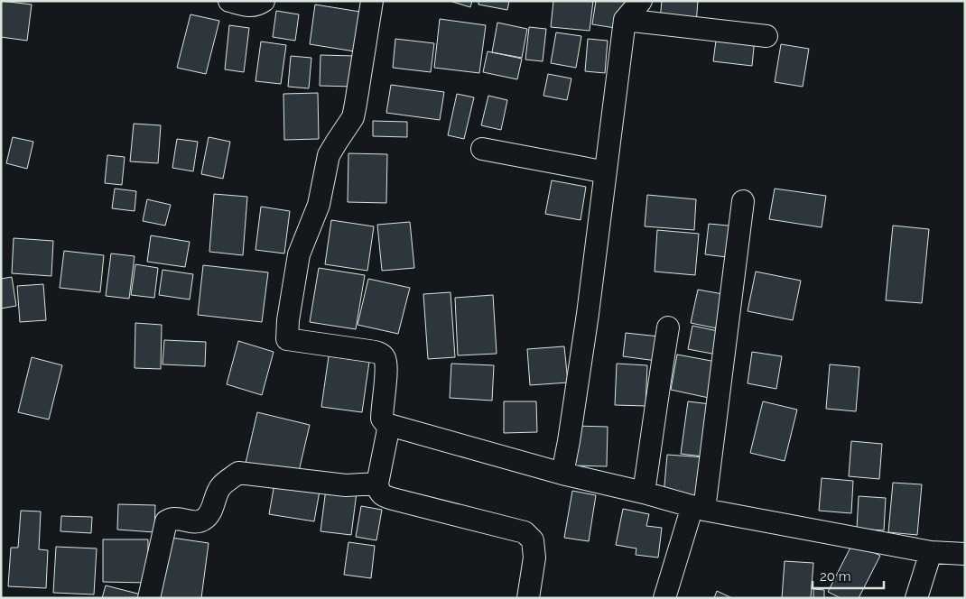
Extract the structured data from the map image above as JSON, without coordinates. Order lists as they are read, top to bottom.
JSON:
{
  "scale_bar": "20 m"
}
